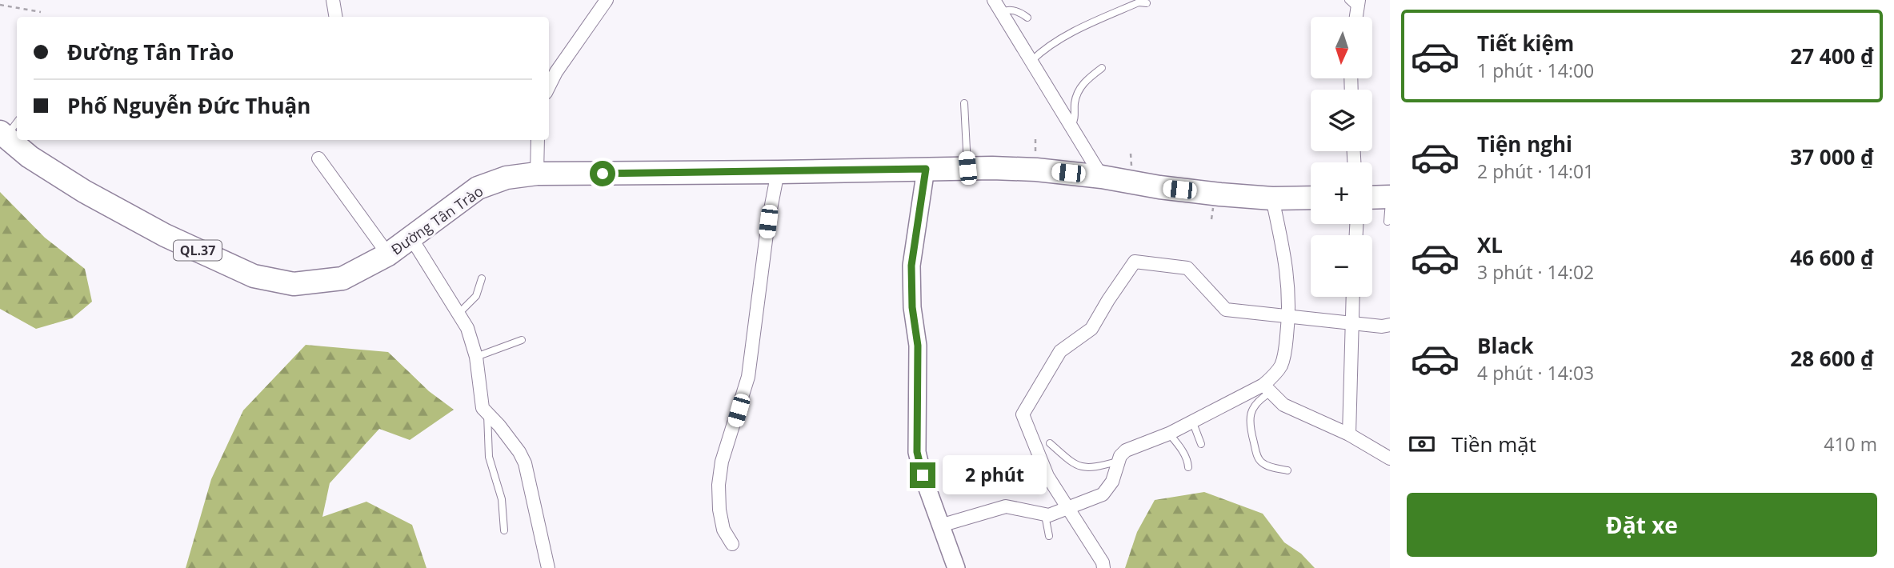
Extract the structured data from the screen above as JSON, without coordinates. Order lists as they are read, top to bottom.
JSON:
{
  "streets": {
    "highway": ["Đường Tân Trào", "QL.37"]
  },
  "north": "bottom",
  "page": {
    "list": [
      {
        "name": "Tiết kiệm",
        "note": "1 phút · 14:00",
        "value": "27 400 ₫"
      },
      {
        "name": "Tiện nghi",
        "note": "2 phút · 14:01",
        "value": "37 000 ₫"
      },
      {
        "name": "XL",
        "note": "3 phút · 14:02",
        "value": "46 600 ₫"
      },
      {
        "name": "Black",
        "note": "4 phút · 14:03",
        "value": "28 600 ₫"
      }
    ],
    "map_buttons": ["+", "−"],
    "banner": ["Đường Tân Trào", "Phố Nguyễn Đức Thuận"],
    "pay": ["Tiền mặt", "410 m"],
    "bubble": "2 phút",
    "buttons": "Đặt xe"
  }
}
